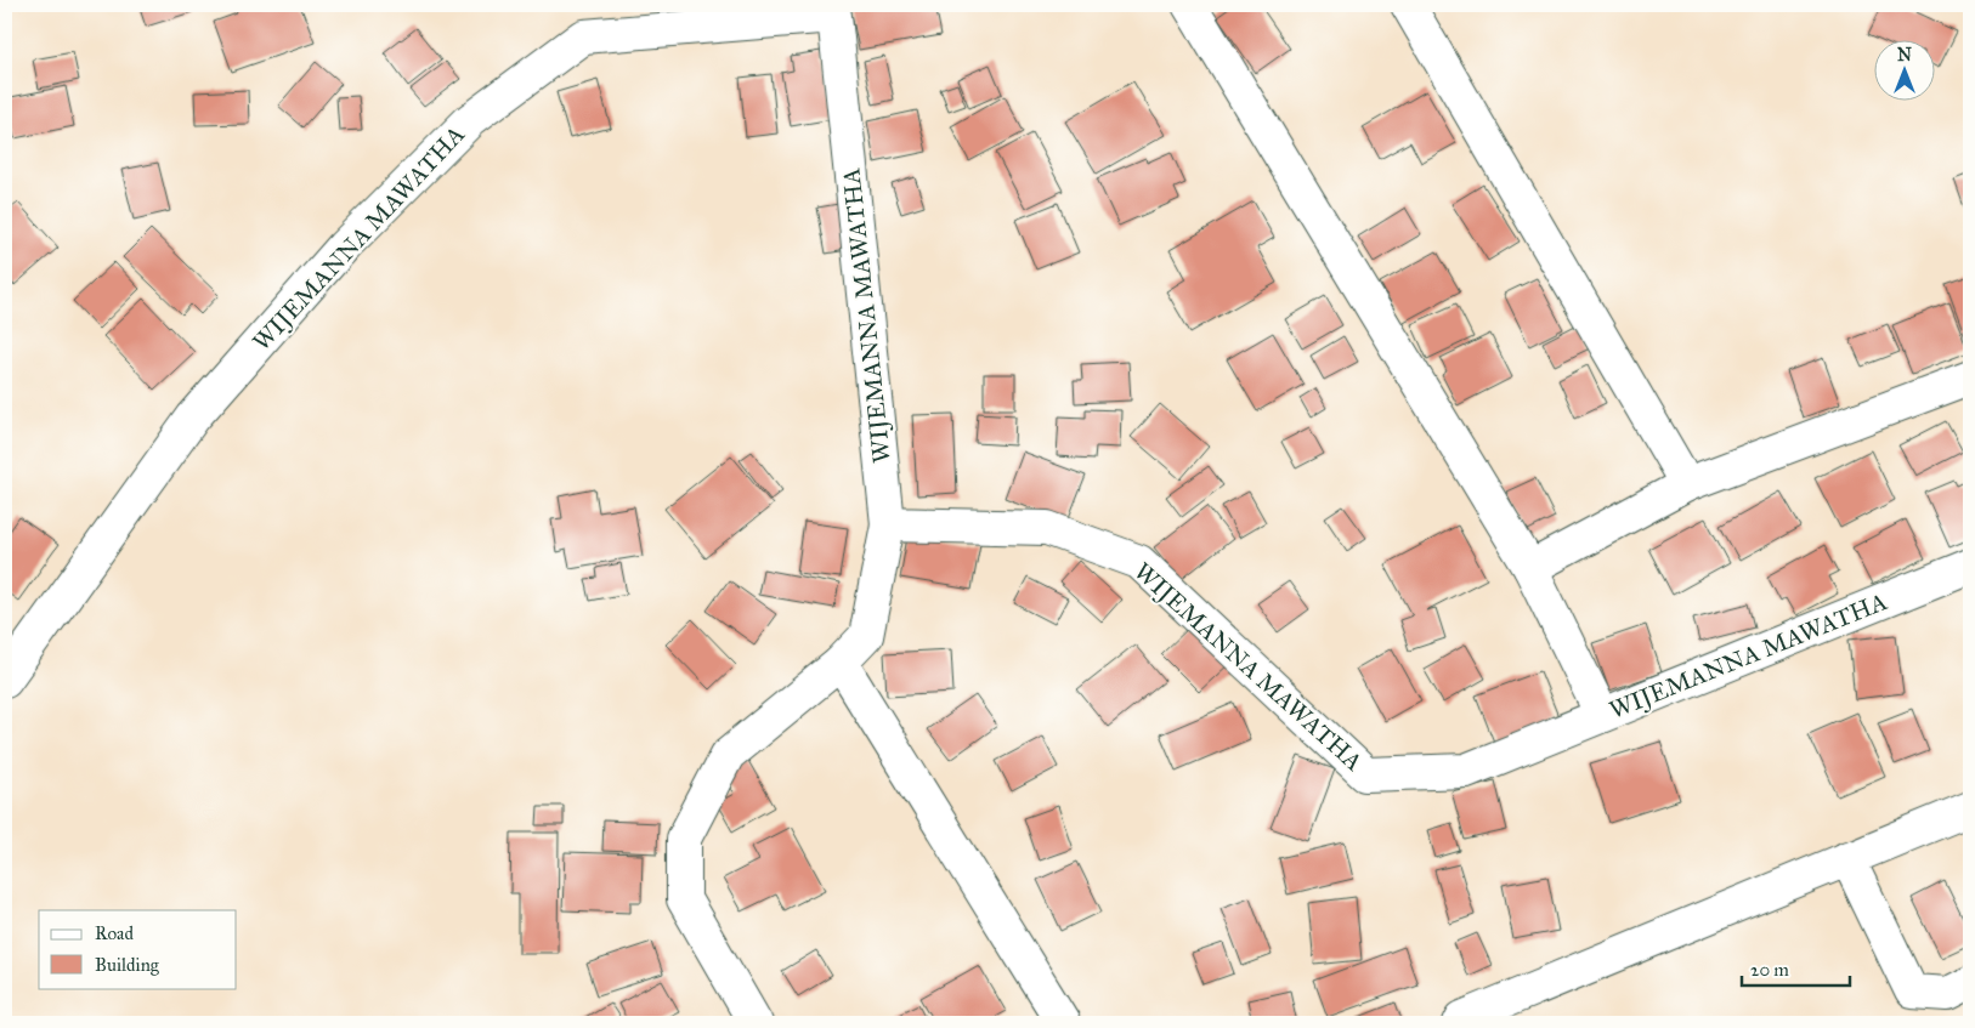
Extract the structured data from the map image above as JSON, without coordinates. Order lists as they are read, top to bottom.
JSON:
{
  "streets": {
    "street": ["WIJEMANNA MAWATHA"]
  },
  "legend": ["Road", "Building"],
  "scale_bar": "20 m",
  "north": "top"
}
